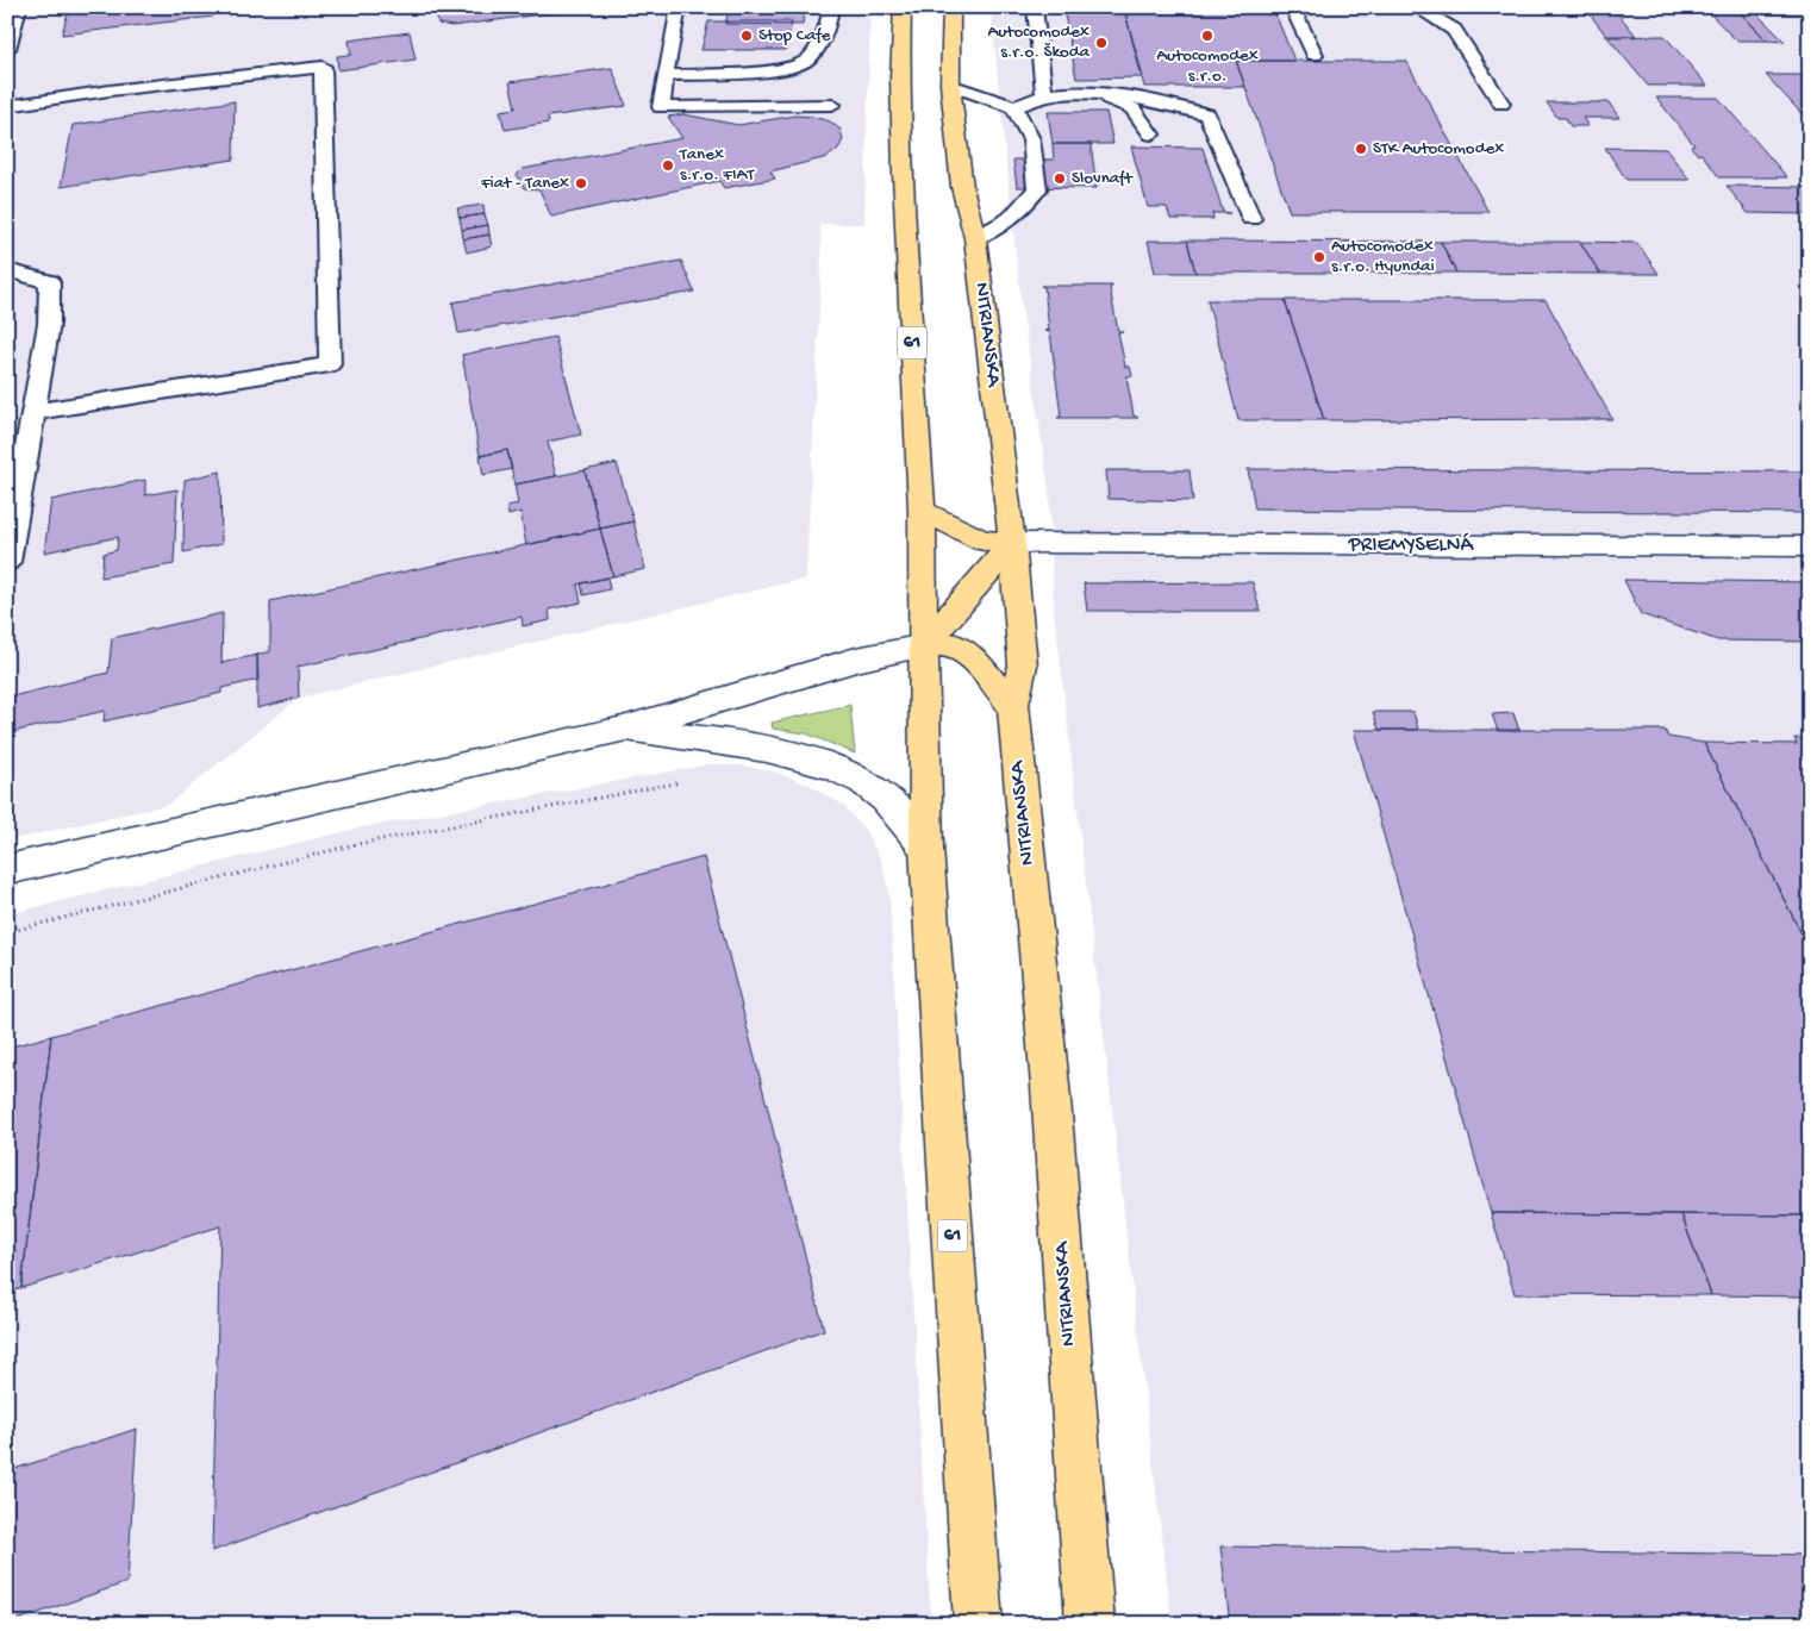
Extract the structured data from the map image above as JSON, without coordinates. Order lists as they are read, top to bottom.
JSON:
{
  "streets": {
    "main road": ["NITRIANSKA", "61"],
    "street": ["PRIEMYSELNÁ"]
  },
  "crossings": [
    ["NITRIANSKA", "PRIEMYSELNÁ"]
  ],
  "places": [
    "Stop Cafe",
    "Autocomodex s.r.o.",
    "Autocomodex s.r.o. Škoda",
    "STK Autocomodex",
    "Tanex s.r.o. FIAT",
    "Slovnaft",
    "Fiat - Tanex",
    "Autocomodex s.r.o. Hyundai"
  ]
}
